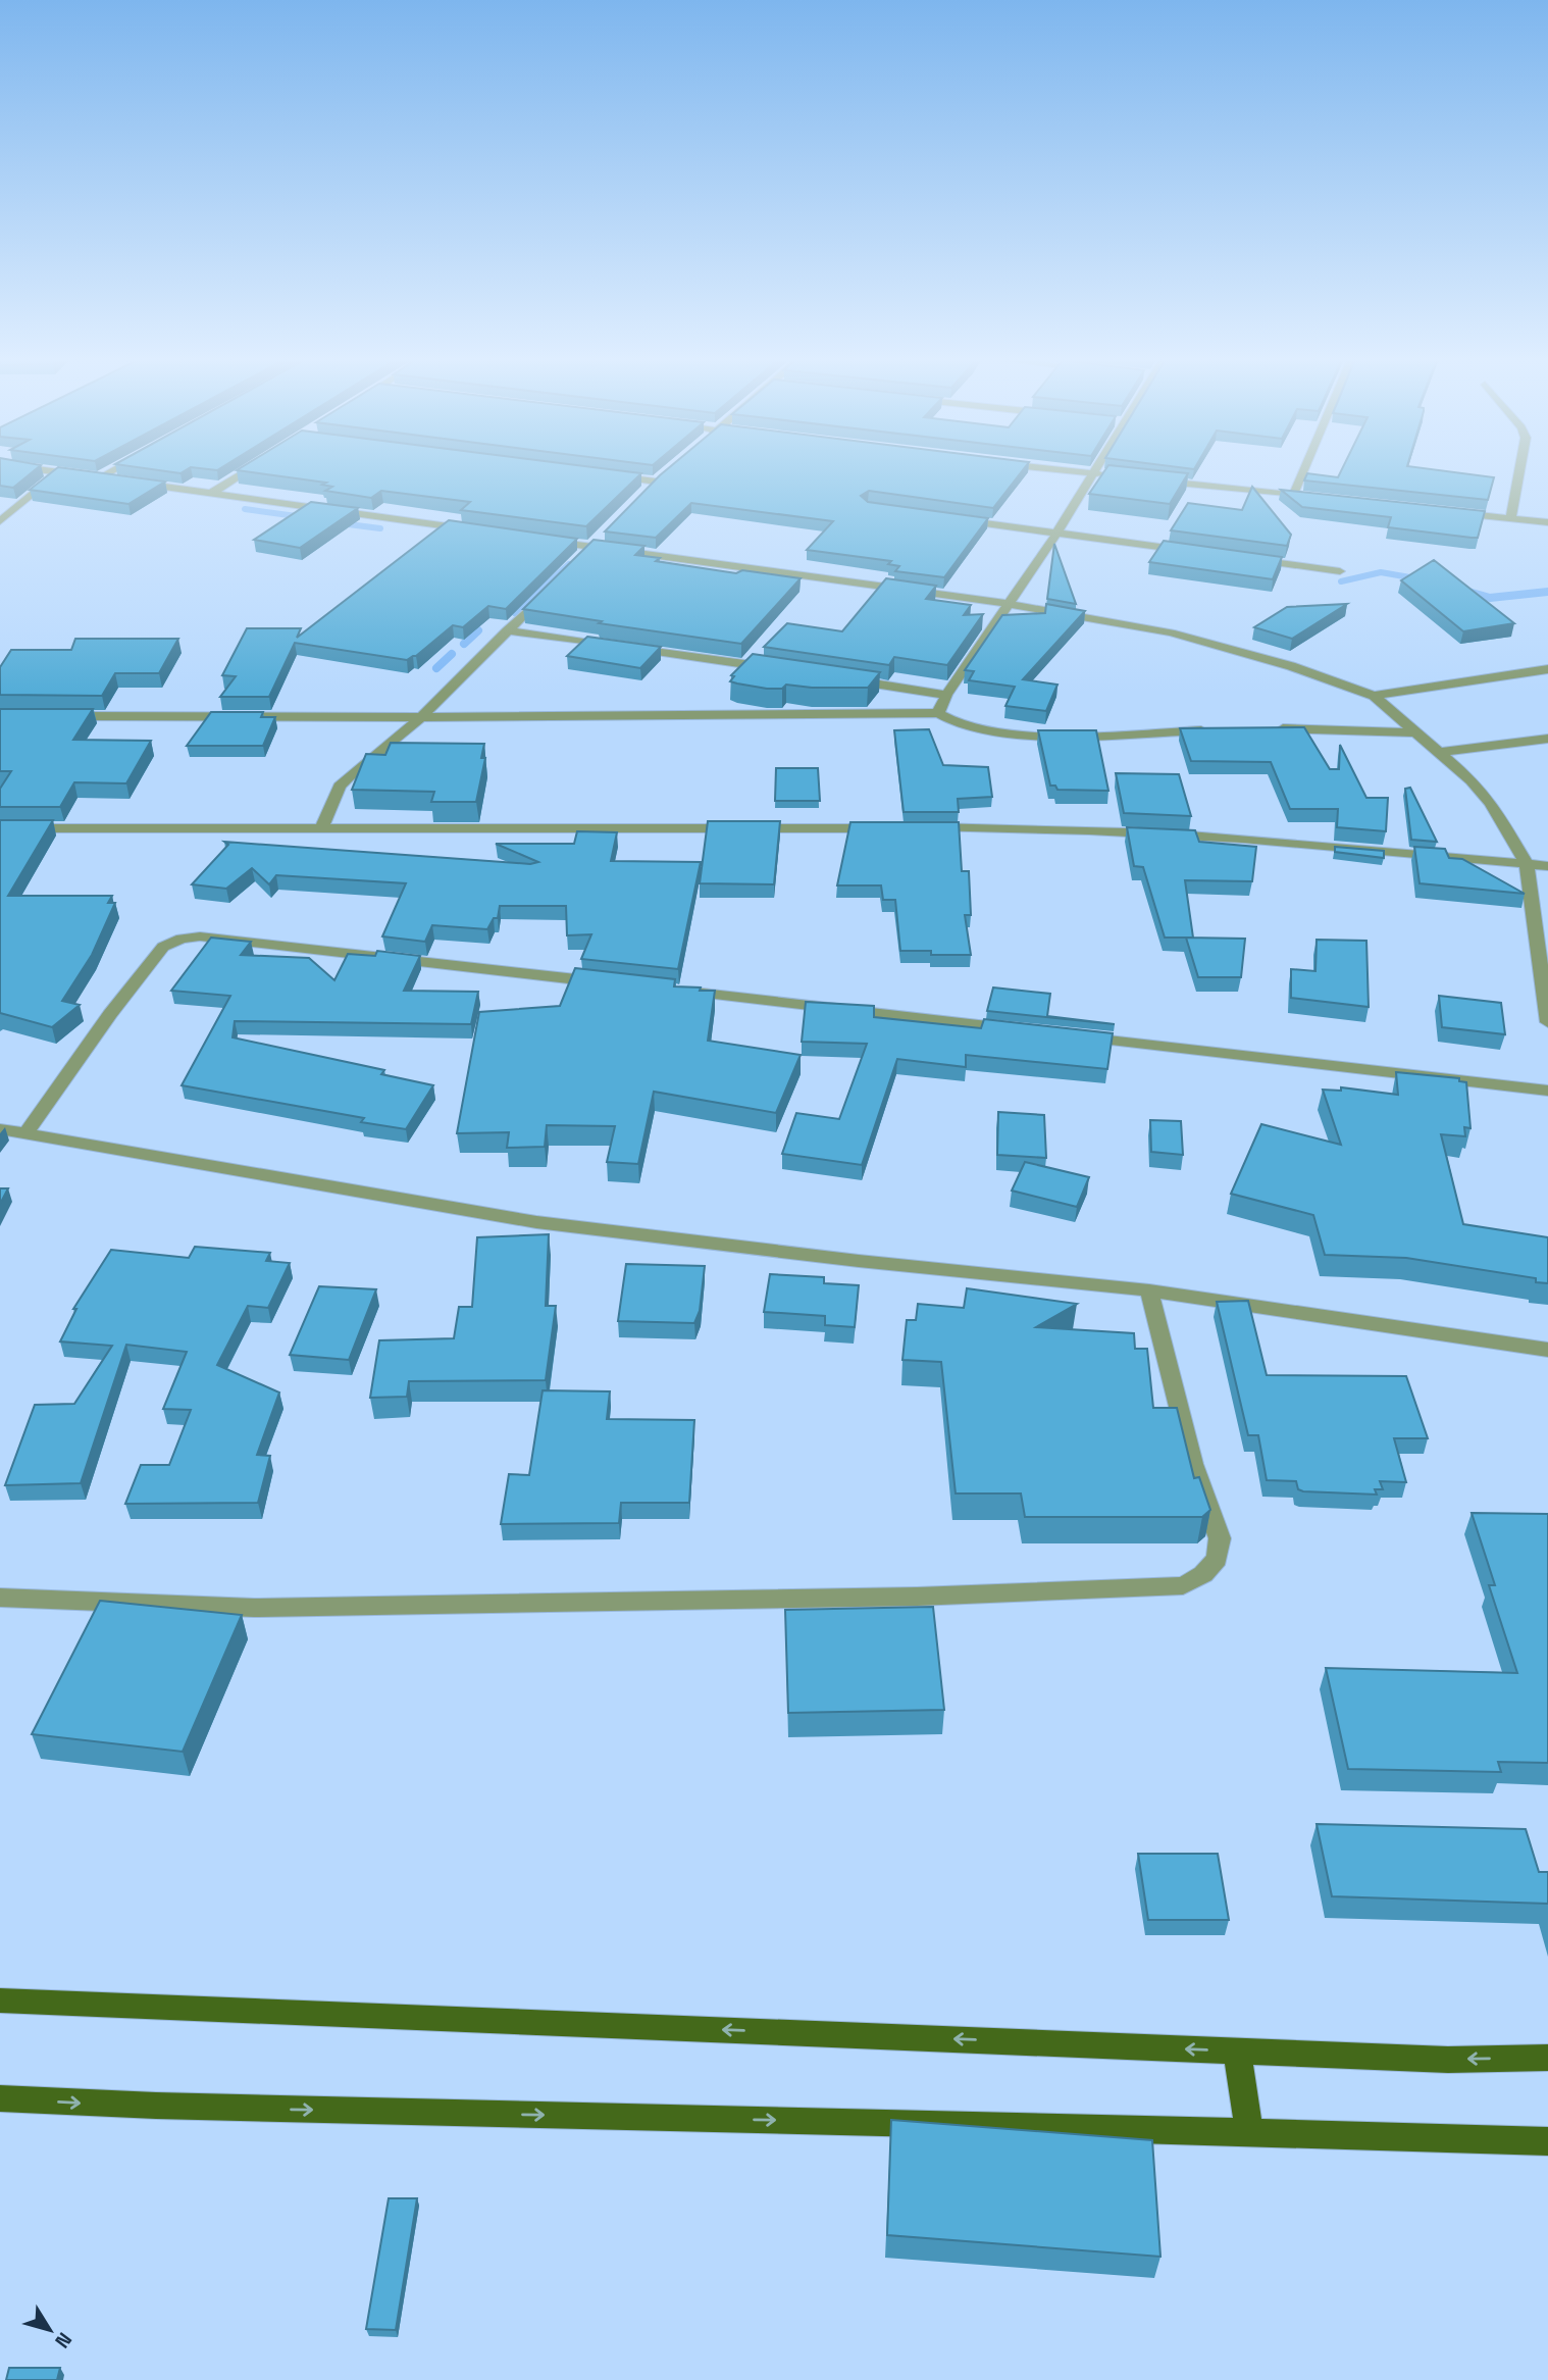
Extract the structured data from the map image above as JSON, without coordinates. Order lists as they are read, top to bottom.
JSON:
{
  "north": "bottom right"
}
